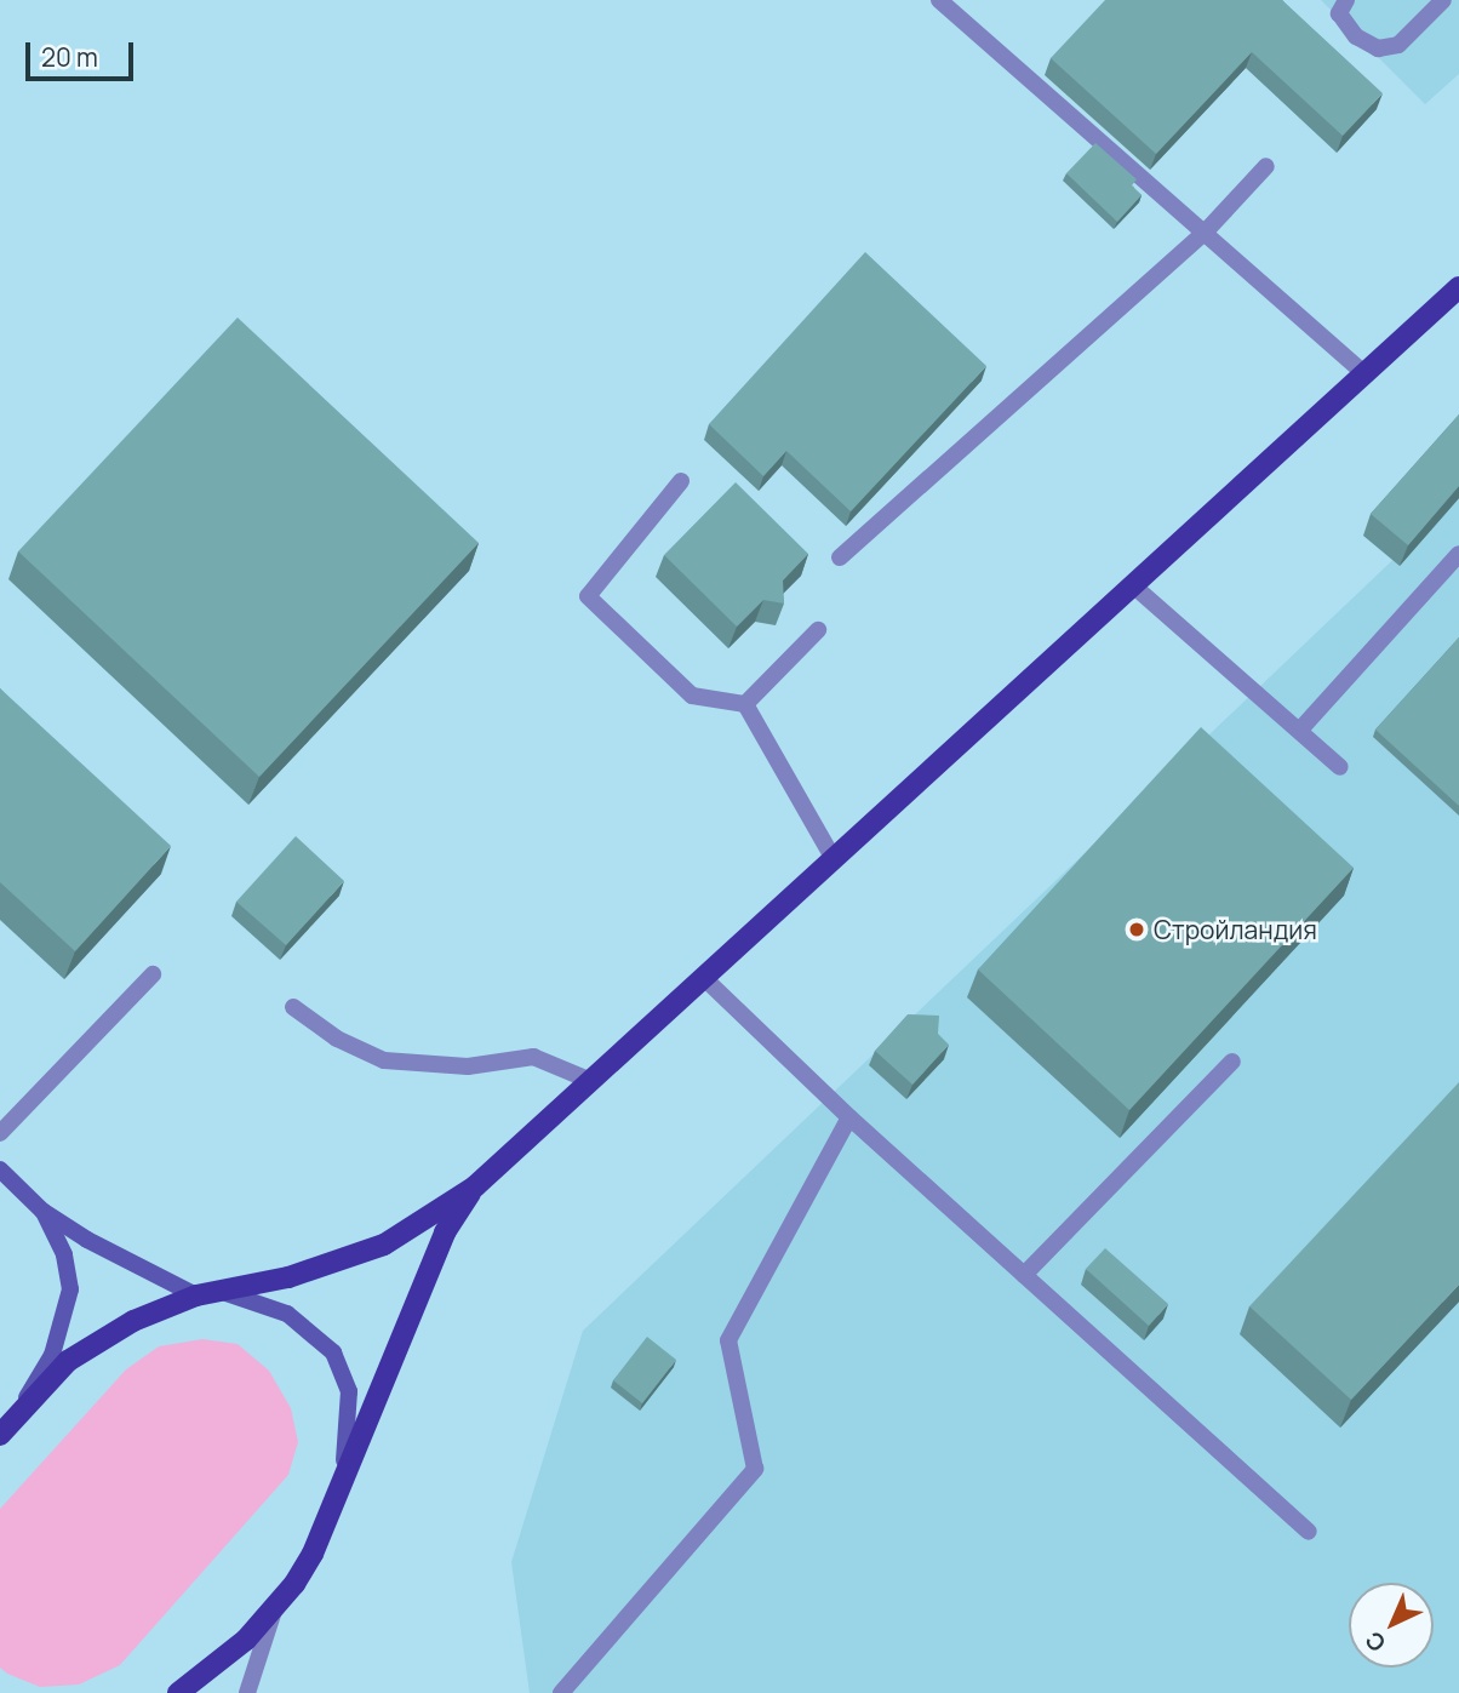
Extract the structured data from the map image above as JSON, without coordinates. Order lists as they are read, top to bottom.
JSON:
{
  "places": ["Стройландия"],
  "scale_bar": "20 m",
  "north": "bottom left"
}
